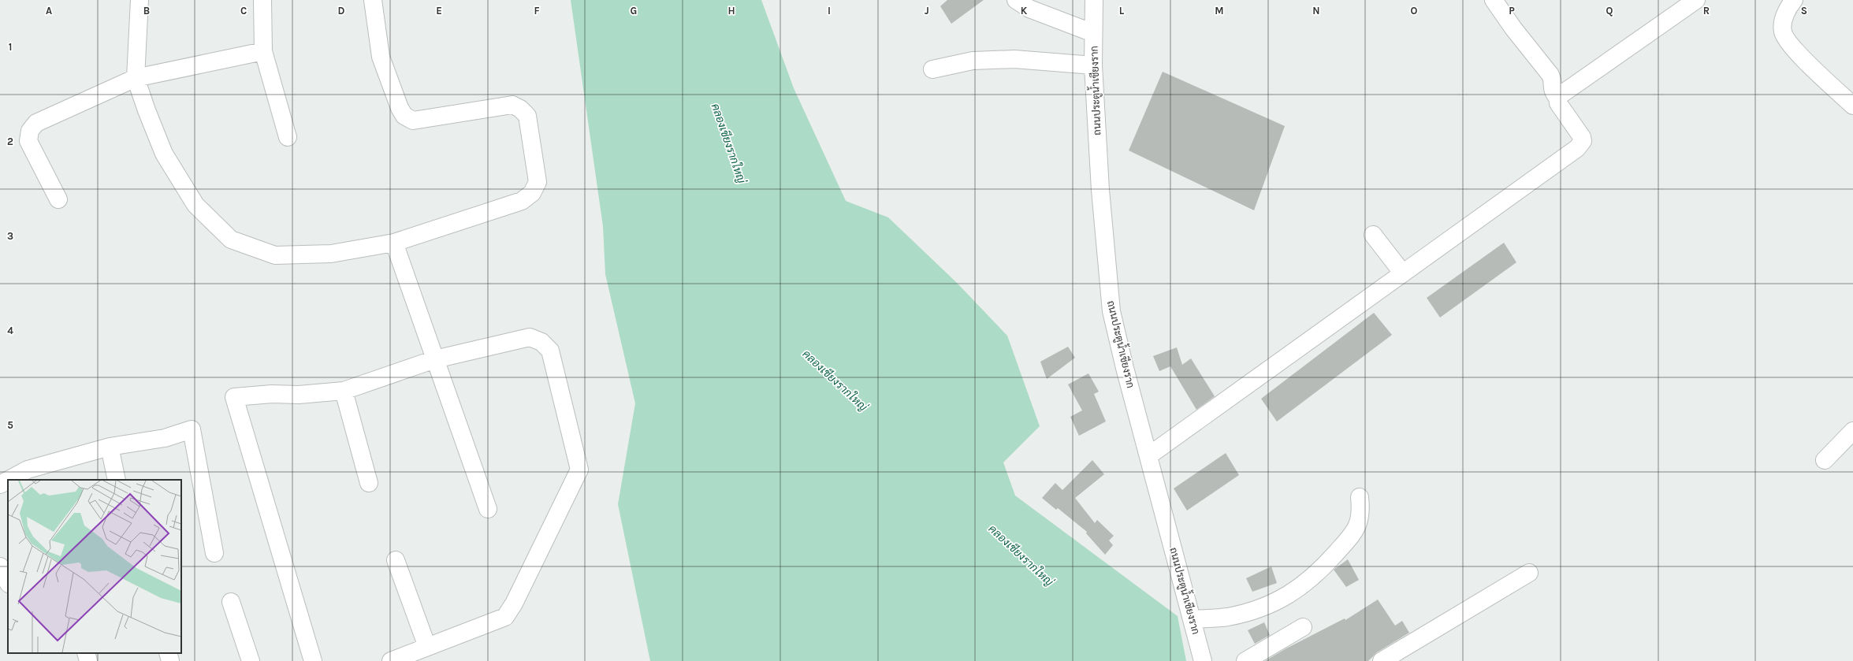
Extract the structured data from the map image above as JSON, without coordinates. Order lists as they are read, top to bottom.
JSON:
{
  "streets": {
    "street": ["ถนนประตูน้ำเชียงราก"]
  },
  "water": ["คลองเชียงรากใหญ่"],
  "grid": {
    "columns": [
      "A",
      "B",
      "C",
      "D",
      "E",
      "F",
      "G",
      "H",
      "I",
      "J",
      "K",
      "L",
      "M",
      "N",
      "O",
      "P",
      "Q",
      "R",
      "S"
    ],
    "rows": [
      "1",
      "2",
      "3",
      "4",
      "5"
    ]
  }
}
